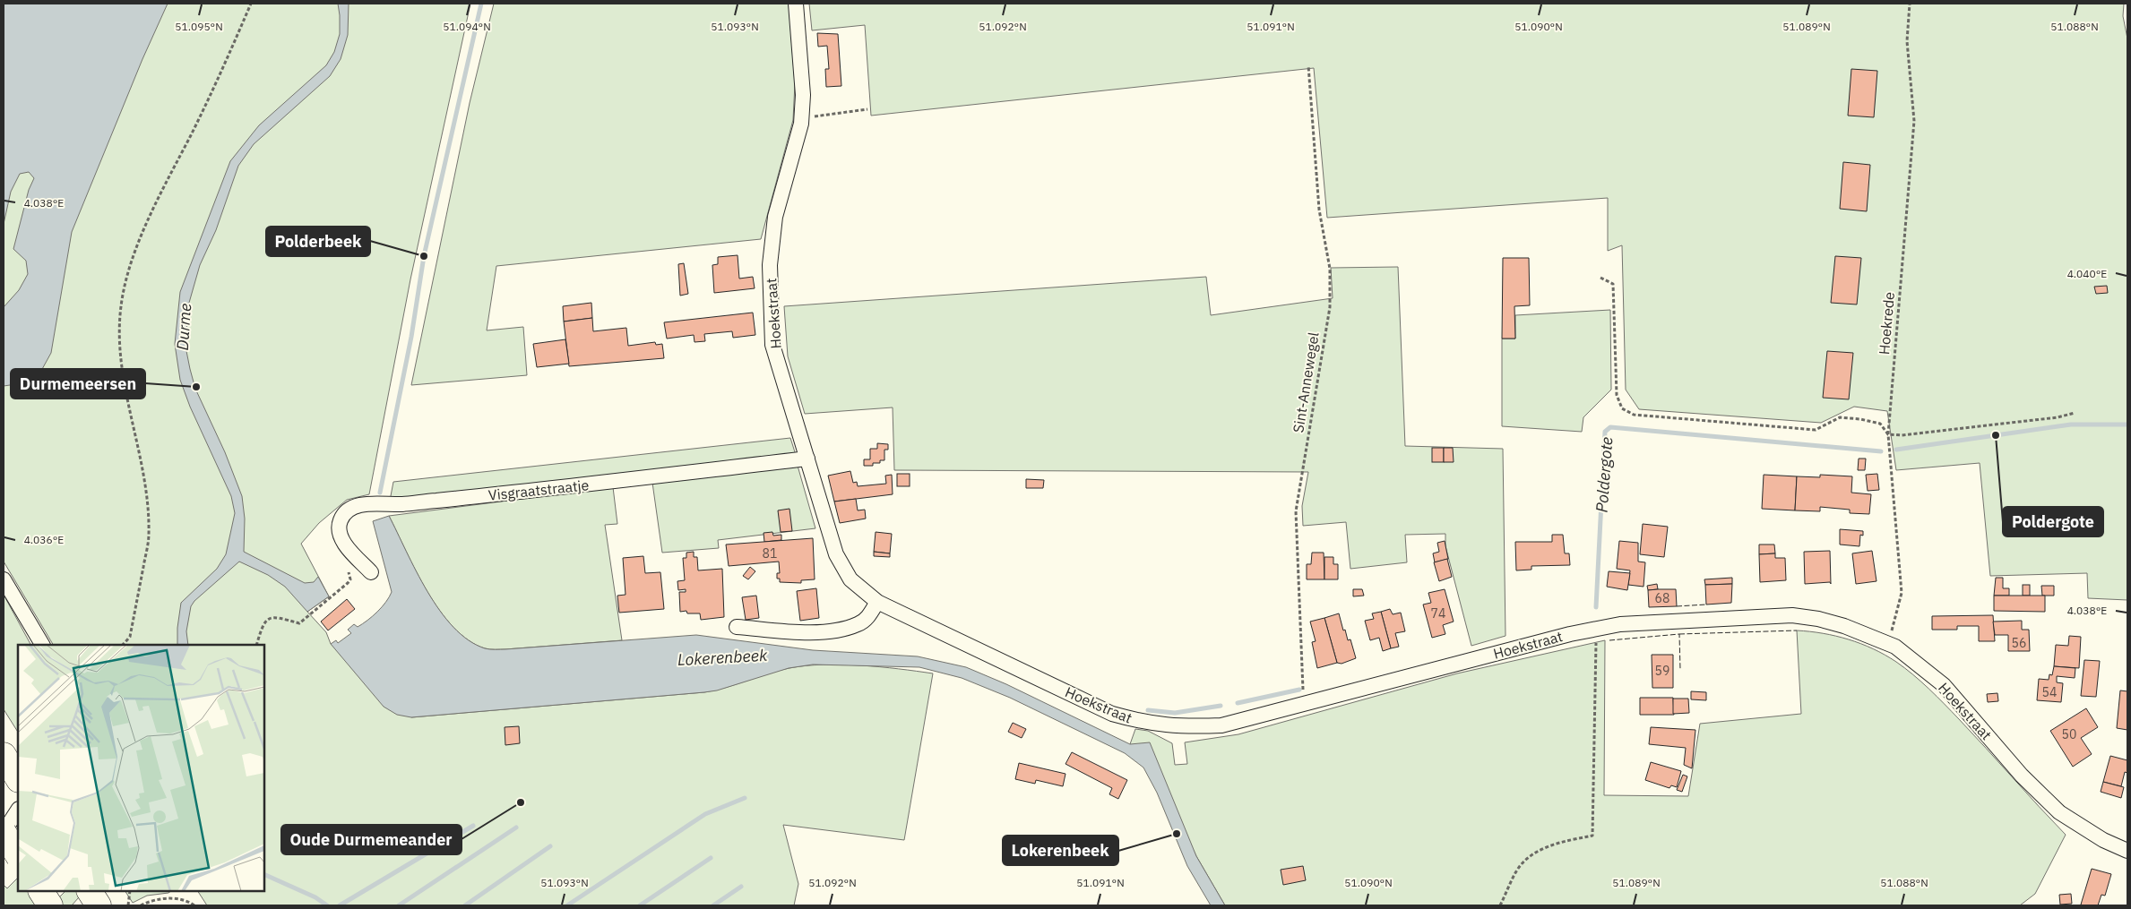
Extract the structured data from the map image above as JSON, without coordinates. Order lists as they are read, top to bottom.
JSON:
{
  "streets": {
    "street": ["Hoekstraat", "Visgraatstraatje"],
    "path": ["Hoekrede", "Sint-Annewegel"]
  },
  "crossings": [
    ["Hoekstraat", "Hoekrede"],
    ["Hoekstraat", "Sint-Annewegel"],
    ["Hoekstraat", "Visgraatstraatje"]
  ],
  "water": ["Durme", "Poldergote", "Lokerenbeek"],
  "places": [
    "Polderbeek",
    "Durmemeersen",
    "Poldergote",
    "Oude Durmemeander",
    "Lokerenbeek"
  ],
  "house_numbers": [
    "81",
    "68",
    "74",
    "56",
    "59",
    "54",
    "50"
  ],
  "coordinates": [
    "51.095°N",
    "51.094°N",
    "51.093°N",
    "51.092°N",
    "51.091°N",
    "51.090°N",
    "51.089°N",
    "51.088°N",
    "4.038°E",
    "4.040°E",
    "4.036°E"
  ]
}
